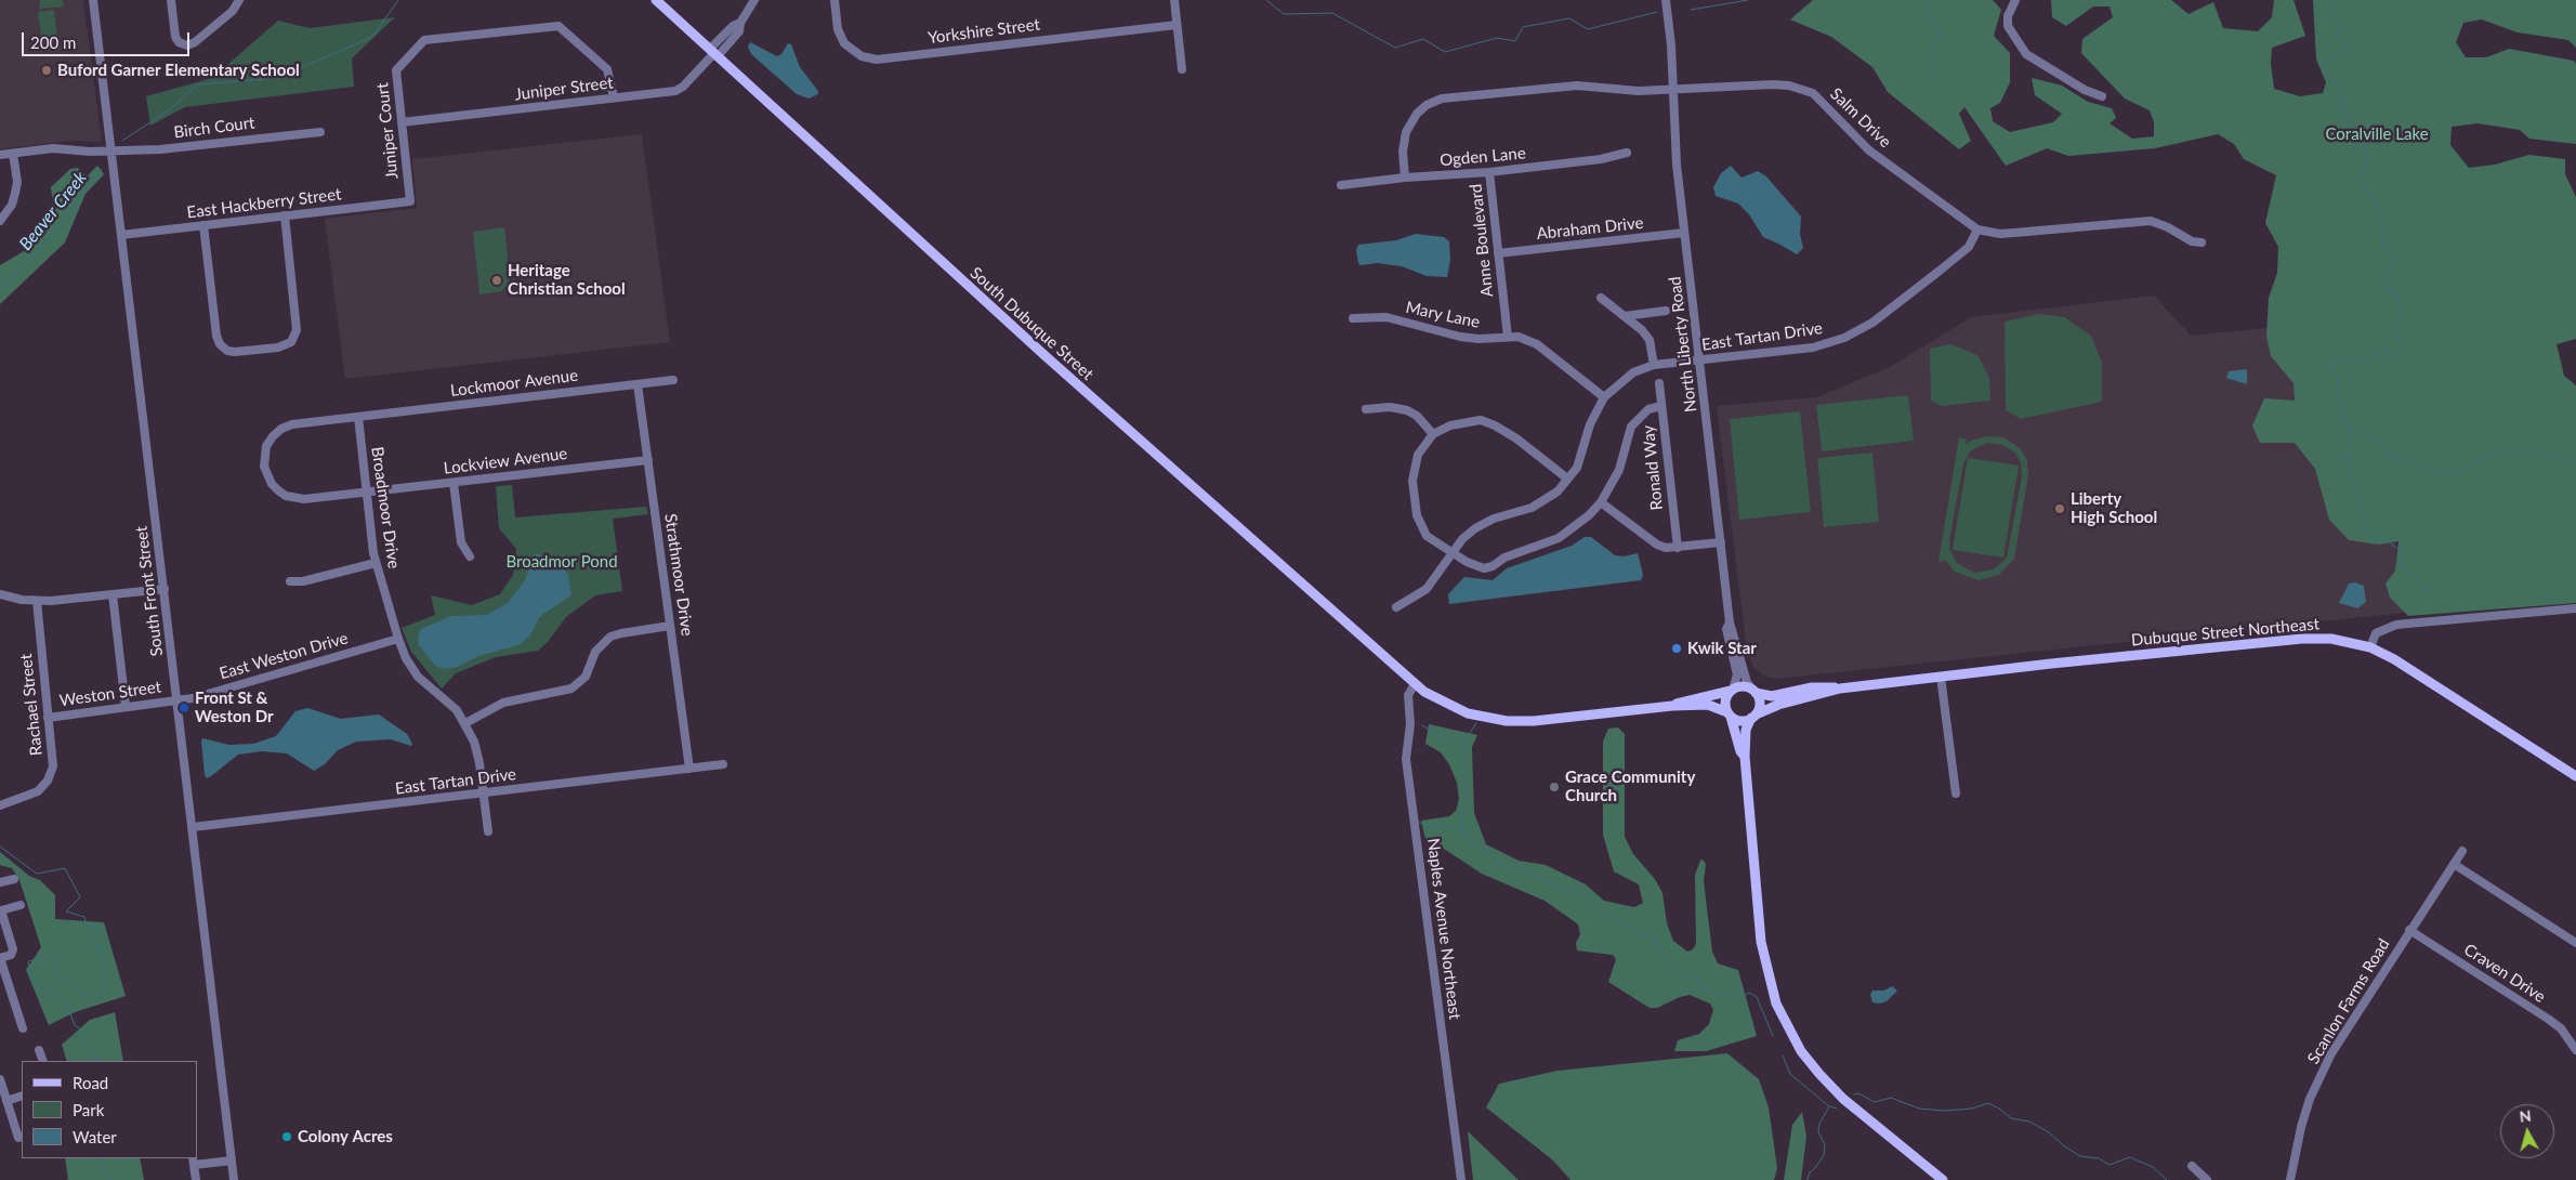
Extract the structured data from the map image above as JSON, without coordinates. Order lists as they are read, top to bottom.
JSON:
{
  "streets": {
    "main road": ["South Dubuque Street", "Dubuque Street Northeast"],
    "street": [
      "Yorkshire Street",
      "Juniper Street",
      "Salm Drive",
      "Birch Court",
      "Juniper Court",
      "Ogden Lane",
      "East Hackberry Street",
      "Abraham Drive",
      "Anne Boulevard",
      "Mary Lane",
      "East Tartan Drive",
      "North Liberty Road",
      "Lockmoor Avenue",
      "Lockview Avenue",
      "Ronald Way",
      "Broadmoor Drive",
      "Strathmoor Drive",
      "South Front Street",
      "East Weston Drive",
      "Weston Street",
      "Rachael Street",
      "Naples Avenue Northeast",
      "Craven Drive",
      "Scanlon Farms Road"
    ]
  },
  "crossings": [
    ["Juniper Street", "Juniper Court"],
    ["Juniper Street", "South Dubuque Street"],
    ["Salm Drive", "Ogden Lane"],
    ["Salm Drive", "East Tartan Drive"],
    ["Salm Drive", "North Liberty Road"],
    ["Birch Court", "South Front Street"],
    ["Juniper Court", "East Hackberry Street"],
    ["Ogden Lane", "Anne Boulevard"],
    ["East Hackberry Street", "South Front Street"],
    ["Abraham Drive", "Anne Boulevard"],
    ["Abraham Drive", "North Liberty Road"],
    ["Anne Boulevard", "Mary Lane"],
    ["Mary Lane", "East Tartan Drive"],
    ["South Dubuque Street", "Naples Avenue Northeast"],
    ["East Tartan Drive", "North Liberty Road"],
    ["East Tartan Drive", "Broadmoor Drive"],
    ["East Tartan Drive", "Strathmoor Drive"],
    ["East Tartan Drive", "South Front Street"],
    ["North Liberty Road", "Dubuque Street Northeast"],
    ["Lockmoor Avenue", "Lockview Avenue"],
    ["Lockmoor Avenue", "Broadmoor Drive"],
    ["Lockmoor Avenue", "Strathmoor Drive"],
    ["Lockview Avenue", "Broadmoor Drive"],
    ["Lockview Avenue", "Strathmoor Drive"],
    ["Broadmoor Drive", "East Weston Drive"],
    ["South Front Street", "East Weston Drive"],
    ["South Front Street", "Weston Street"],
    ["East Weston Drive", "Weston Street"],
    ["Weston Street", "Rachael Street"],
    ["Craven Drive", "Scanlon Farms Road"]
  ],
  "water": ["Beaver Creek"],
  "parks": ["Coralville Lake", "Broadmor Pond"],
  "places": [
    "Buford Garner Elementary School",
    "Heritage Christian School",
    "Liberty High School",
    "Kwik Star",
    "Front St & Weston Dr",
    "Grace Community Church",
    "Colony Acres"
  ],
  "legend": ["Road", "Park", "Water"],
  "scale_bar": "200 m",
  "north": "top"
}
